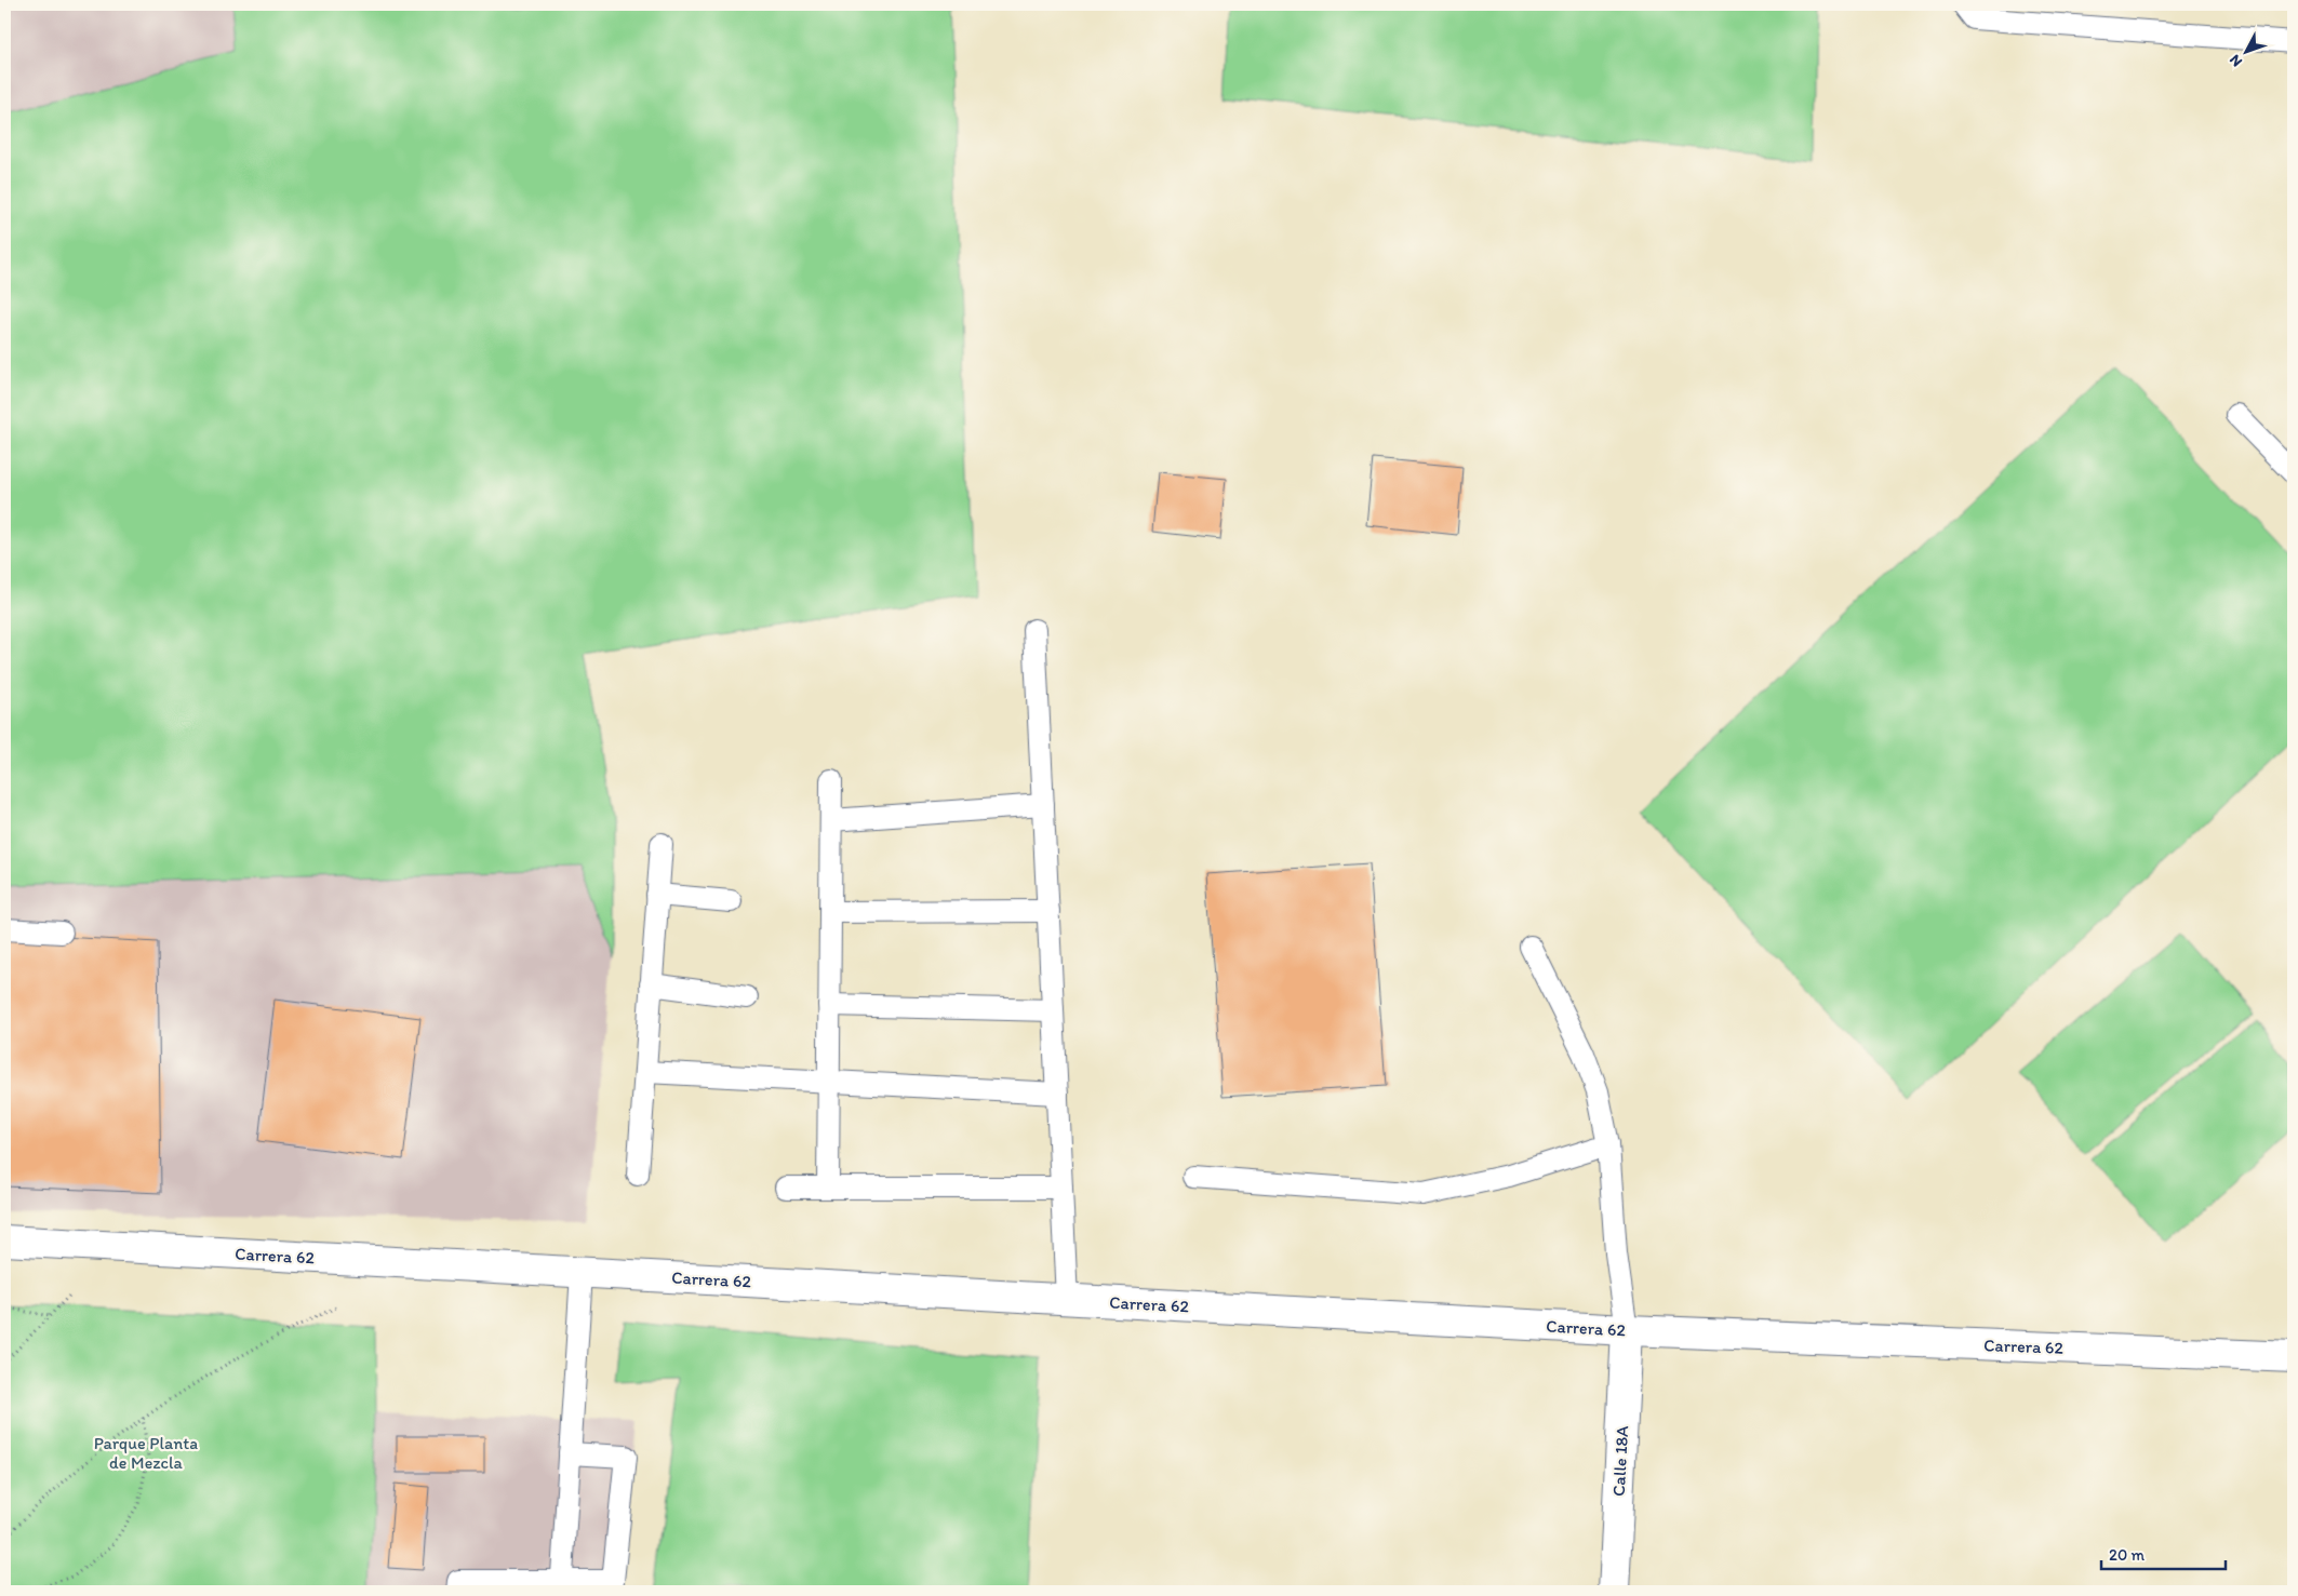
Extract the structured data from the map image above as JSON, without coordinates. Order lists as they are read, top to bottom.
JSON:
{
  "streets": {
    "street": ["Carrera 62", "Calle 18A"]
  },
  "crossings": [
    ["Carrera 62", "Calle 18A"]
  ],
  "parks": ["Parque Planta de Mezcla"],
  "scale_bar": "20 m",
  "north": "bottom left"
}
